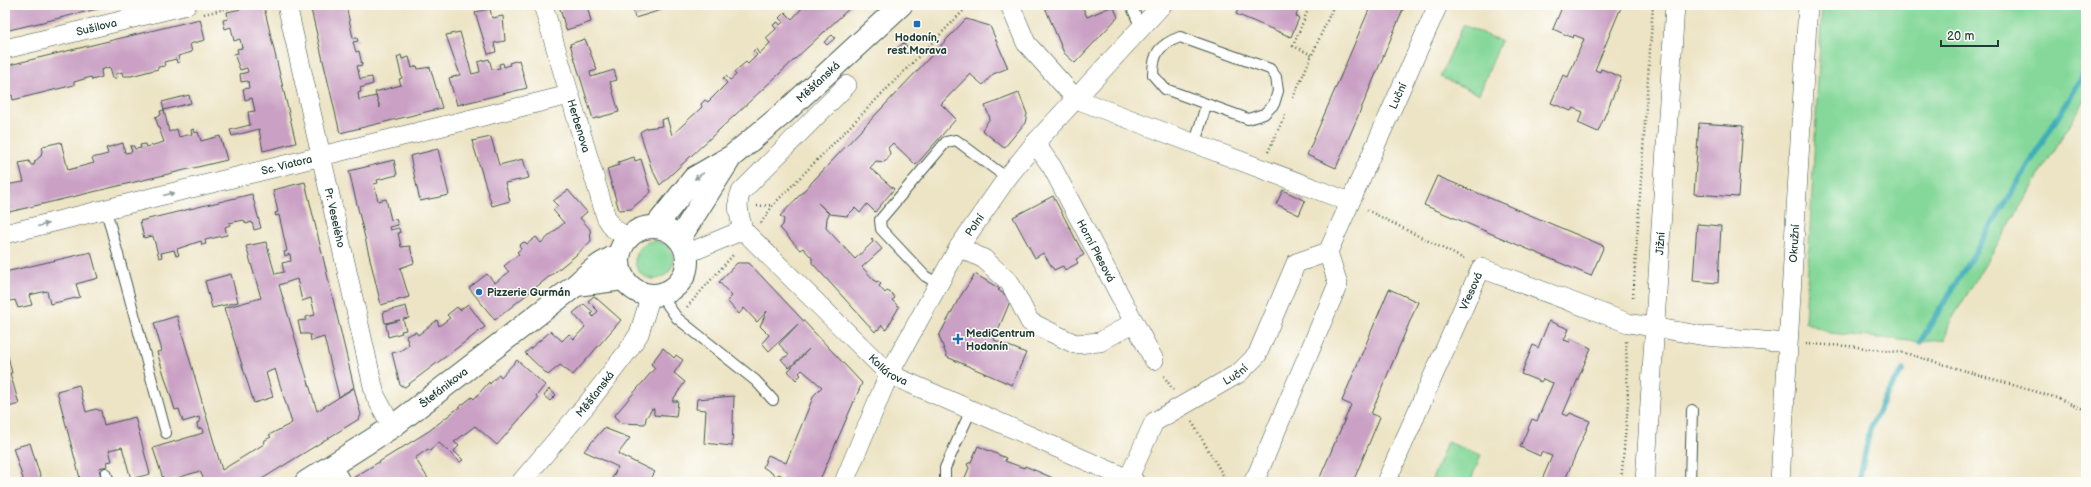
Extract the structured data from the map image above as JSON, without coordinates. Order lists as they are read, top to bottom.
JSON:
{
  "streets": {
    "main road": ["Měšťanská", "Štefánikova"],
    "street": [
      "Sušilova",
      "Luční",
      "Herbenova",
      "Sc. Viatora",
      "Pr. Veselého",
      "Polní",
      "Jižní",
      "Okružní",
      "Horní Plesová",
      "Vřesová",
      "Kollárova"
    ]
  },
  "crossings": [
    ["Měšťanská", "Herbenova"],
    ["Měšťanská", "Kollárova"],
    ["Měšťanská", "Štefánikova"],
    ["Luční", "Kollárova"],
    ["Herbenova", "Sc. Viatora"],
    ["Herbenova", "Štefánikova"],
    ["Sc. Viatora", "Pr. Veselého"],
    ["Pr. Veselého", "Štefánikova"],
    ["Polní", "Horní Plesová"],
    ["Polní", "Kollárova"],
    ["Jižní", "Vřesová"],
    ["Okružní", "Vřesová"]
  ],
  "one_way": ["Sc. Viatora"],
  "places": {
    "transit": ["Hodonín, rest.Morava"],
    "other": ["Pizzerie Gurmán"],
    "health": ["MediCentrum Hodonín"]
  },
  "scale_bar": "20 m"
}
